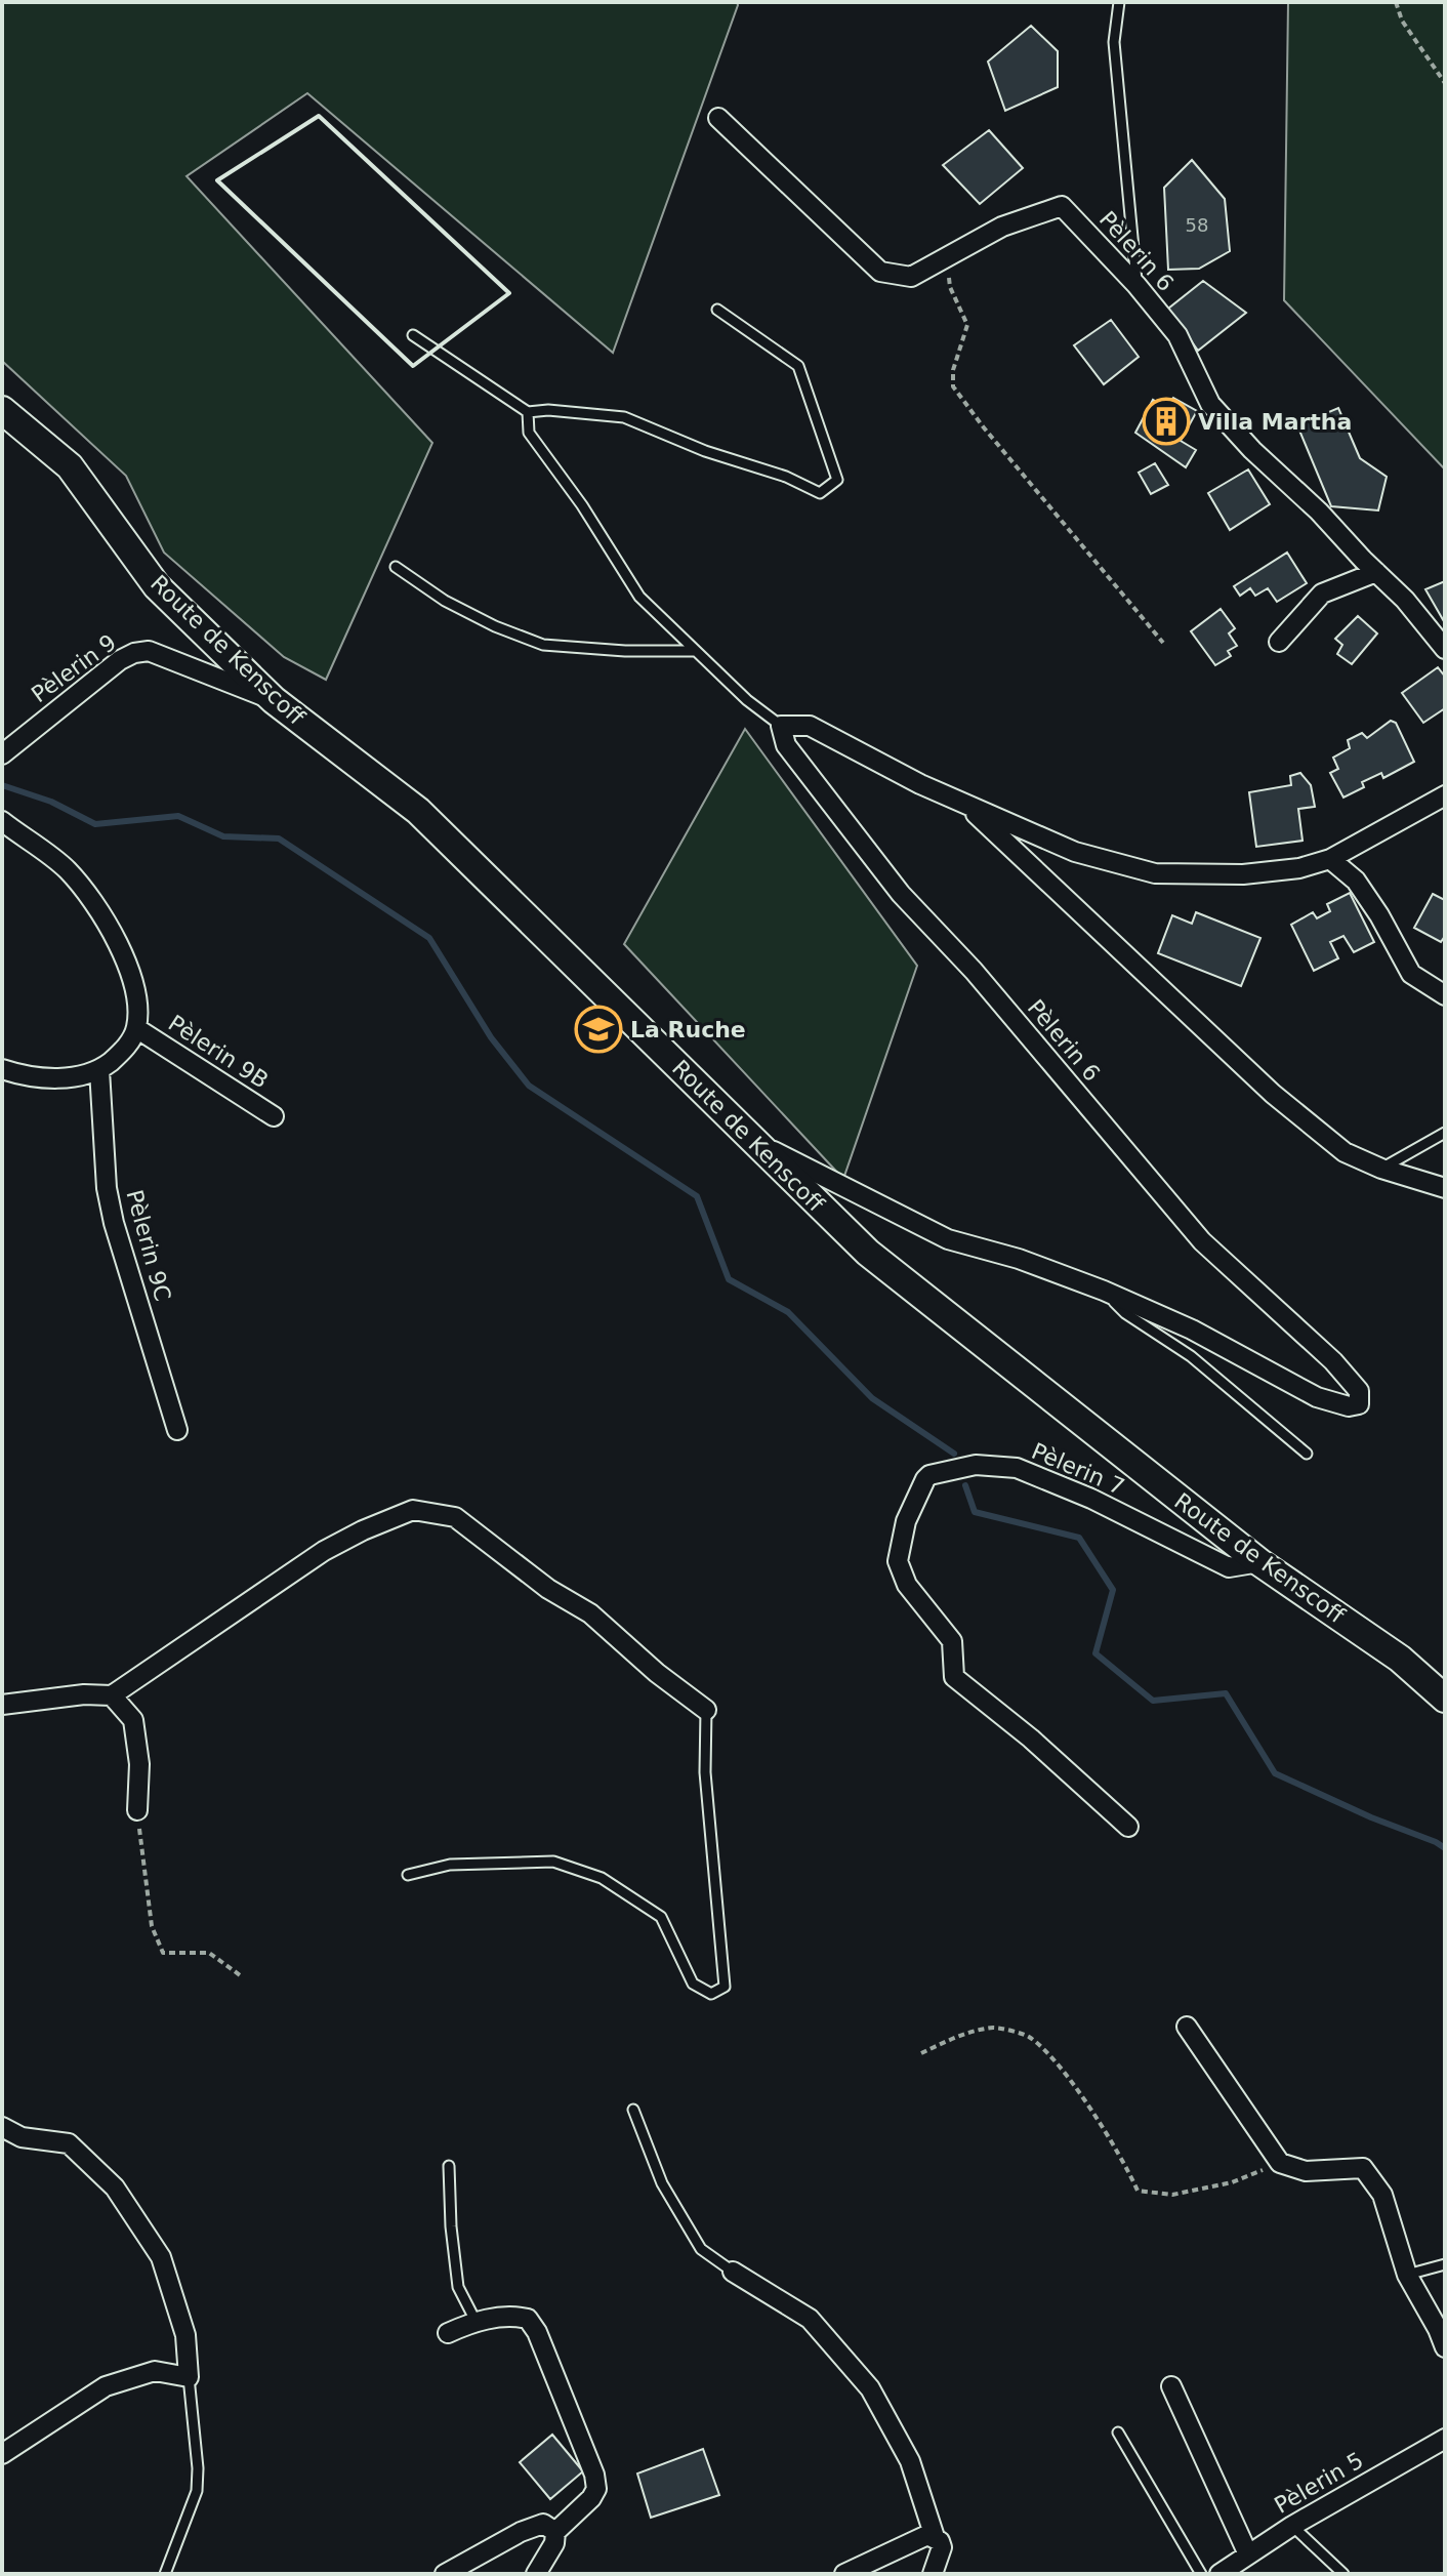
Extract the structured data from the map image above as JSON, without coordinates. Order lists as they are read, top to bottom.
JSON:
{
  "streets": {
    "main road": ["Route de Kenscoff"],
    "street": [
      "Pèlerin 6",
      "Pèlerin 9",
      "Pèlerin 9B",
      "Pèlerin 9C",
      "Pèlerin 7",
      "Pèlerin 5"
    ]
  },
  "crossings": [
    ["Pèlerin 6", "Route de Kenscoff"],
    ["Route de Kenscoff", "Pèlerin 9"],
    ["Route de Kenscoff", "Pèlerin 7"]
  ],
  "places": {
    "building": ["Villa Martha"],
    "school or university": ["La Ruche"]
  },
  "house_numbers": ["58"]
}
